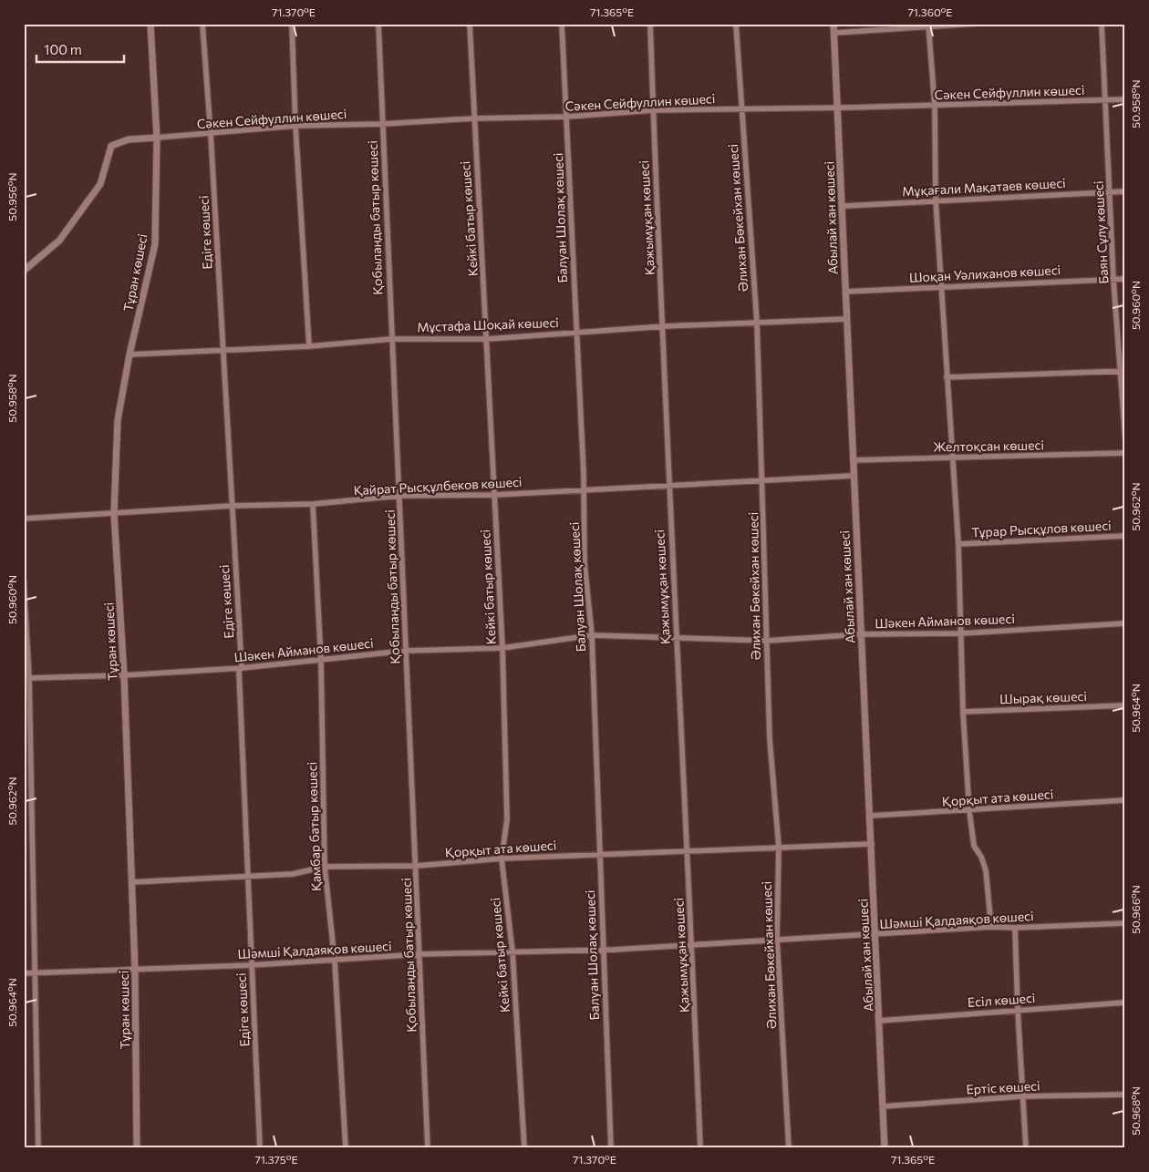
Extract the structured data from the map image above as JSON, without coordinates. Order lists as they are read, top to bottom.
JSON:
{
  "streets": {
    "street": [
      "Сәкен Сейфуллин көшесі",
      "Мұқағали Мақатаев көшесі",
      "Қобыланды батыр көшесі",
      "Балуан Шолақ көшесі",
      "Қажымұқан көшесі",
      "Әлихан Бөкейхан көшесі",
      "Абылай хан көшесі",
      "Кейкі батыр көшесі",
      "Едіге көшесі",
      "Баян Сұлу көшесі",
      "Тұран көшесі",
      "Шоқан Уәлиханов көшесі",
      "Мұстафа Шоқай көшесі",
      "Желтоқсан көшесі",
      "Қайрат Рысқұлбеков көшесі",
      "Тұрар Рысқұлов көшесі",
      "Шәкен Айманов көшесі",
      "Шырақ көшесі",
      "Қорқыт ата көшесі",
      "Қамбар батыр көшесі",
      "Шәмші Қалдаяқов көшесі",
      "Есіл көшесі",
      "Ертіс көшесі"
    ]
  },
  "crossings": [
    ["Сәкен Сейфуллин көшесі", "Қобыланды батыр көшесі"],
    ["Сәкен Сейфуллин көшесі", "Балуан Шолақ көшесі"],
    ["Сәкен Сейфуллин көшесі", "Қажымұқан көшесі"],
    ["Сәкен Сейфуллин көшесі", "Әлихан Бөкейхан көшесі"],
    ["Сәкен Сейфуллин көшесі", "Абылай хан көшесі"],
    ["Сәкен Сейфуллин көшесі", "Кейкі батыр көшесі"],
    ["Сәкен Сейфуллин көшесі", "Едіге көшесі"],
    ["Сәкен Сейфуллин көшесі", "Баян Сұлу көшесі"],
    ["Сәкен Сейфуллин көшесі", "Тұран көшесі"],
    ["Мұқағали Мақатаев көшесі", "Абылай хан көшесі"],
    ["Мұқағали Мақатаев көшесі", "Баян Сұлу көшесі"],
    ["Қобыланды батыр көшесі", "Мұстафа Шоқай көшесі"],
    ["Қобыланды батыр көшесі", "Қайрат Рысқұлбеков көшесі"],
    ["Қобыланды батыр көшесі", "Шәкен Айманов көшесі"],
    ["Қобыланды батыр көшесі", "Қорқыт ата көшесі"],
    ["Қобыланды батыр көшесі", "Шәмші Қалдаяқов көшесі"],
    ["Балуан Шолақ көшесі", "Мұстафа Шоқай көшесі"],
    ["Балуан Шолақ көшесі", "Қайрат Рысқұлбеков көшесі"],
    ["Балуан Шолақ көшесі", "Шәкен Айманов көшесі"],
    ["Балуан Шолақ көшесі", "Қорқыт ата көшесі"],
    ["Балуан Шолақ көшесі", "Шәмші Қалдаяқов көшесі"],
    ["Қажымұқан көшесі", "Мұстафа Шоқай көшесі"],
    ["Қажымұқан көшесі", "Қайрат Рысқұлбеков көшесі"],
    ["Қажымұқан көшесі", "Шәкен Айманов көшесі"],
    ["Қажымұқан көшесі", "Қорқыт ата көшесі"],
    ["Қажымұқан көшесі", "Шәмші Қалдаяқов көшесі"],
    ["Әлихан Бөкейхан көшесі", "Мұстафа Шоқай көшесі"],
    ["Әлихан Бөкейхан көшесі", "Қайрат Рысқұлбеков көшесі"],
    ["Әлихан Бөкейхан көшесі", "Шәкен Айманов көшесі"],
    ["Әлихан Бөкейхан көшесі", "Қорқыт ата көшесі"],
    ["Әлихан Бөкейхан көшесі", "Шәмші Қалдаяқов көшесі"],
    ["Абылай хан көшесі", "Шоқан Уәлиханов көшесі"],
    ["Абылай хан көшесі", "Мұстафа Шоқай көшесі"],
    ["Абылай хан көшесі", "Желтоқсан көшесі"],
    ["Абылай хан көшесі", "Қайрат Рысқұлбеков көшесі"],
    ["Абылай хан көшесі", "Шәкен Айманов көшесі"],
    ["Абылай хан көшесі", "Қорқыт ата көшесі"],
    ["Абылай хан көшесі", "Шәмші Қалдаяқов көшесі"],
    ["Абылай хан көшесі", "Есіл көшесі"],
    ["Абылай хан көшесі", "Ертіс көшесі"],
    ["Кейкі батыр көшесі", "Мұстафа Шоқай көшесі"],
    ["Кейкі батыр көшесі", "Қайрат Рысқұлбеков көшесі"],
    ["Кейкі батыр көшесі", "Шәкен Айманов көшесі"],
    ["Кейкі батыр көшесі", "Қорқыт ата көшесі"],
    ["Кейкі батыр көшесі", "Шәмші Қалдаяқов көшесі"],
    ["Едіге көшесі", "Мұстафа Шоқай көшесі"],
    ["Едіге көшесі", "Қайрат Рысқұлбеков көшесі"],
    ["Едіге көшесі", "Шәкен Айманов көшесі"],
    ["Едіге көшесі", "Қорқыт ата көшесі"],
    ["Едіге көшесі", "Шәмші Қалдаяқов көшесі"],
    ["Баян Сұлу көшесі", "Шоқан Уәлиханов көшесі"],
    ["Тұран көшесі", "Мұстафа Шоқай көшесі"],
    ["Тұран көшесі", "Қайрат Рысқұлбеков көшесі"],
    ["Тұран көшесі", "Шәкен Айманов көшесі"],
    ["Тұран көшесі", "Қорқыт ата көшесі"],
    ["Тұран көшесі", "Шәмші Қалдаяқов көшесі"],
    ["Қайрат Рысқұлбеков көшесі", "Қамбар батыр көшесі"],
    ["Шәкен Айманов көшесі", "Қамбар батыр көшесі"],
    ["Қорқыт ата көшесі", "Қамбар батыр көшесі"],
    ["Қамбар батыр көшесі", "Шәмші Қалдаяқов көшесі"]
  ],
  "scale_bar": "100 m",
  "coordinates": [
    "71.370°E",
    "71.365°E",
    "71.360°E",
    "50.958°N",
    "50.956°N",
    "50.960°N",
    "50.962°N",
    "50.964°N",
    "50.966°N",
    "50.968°N",
    "71.375°E"
  ]
}
